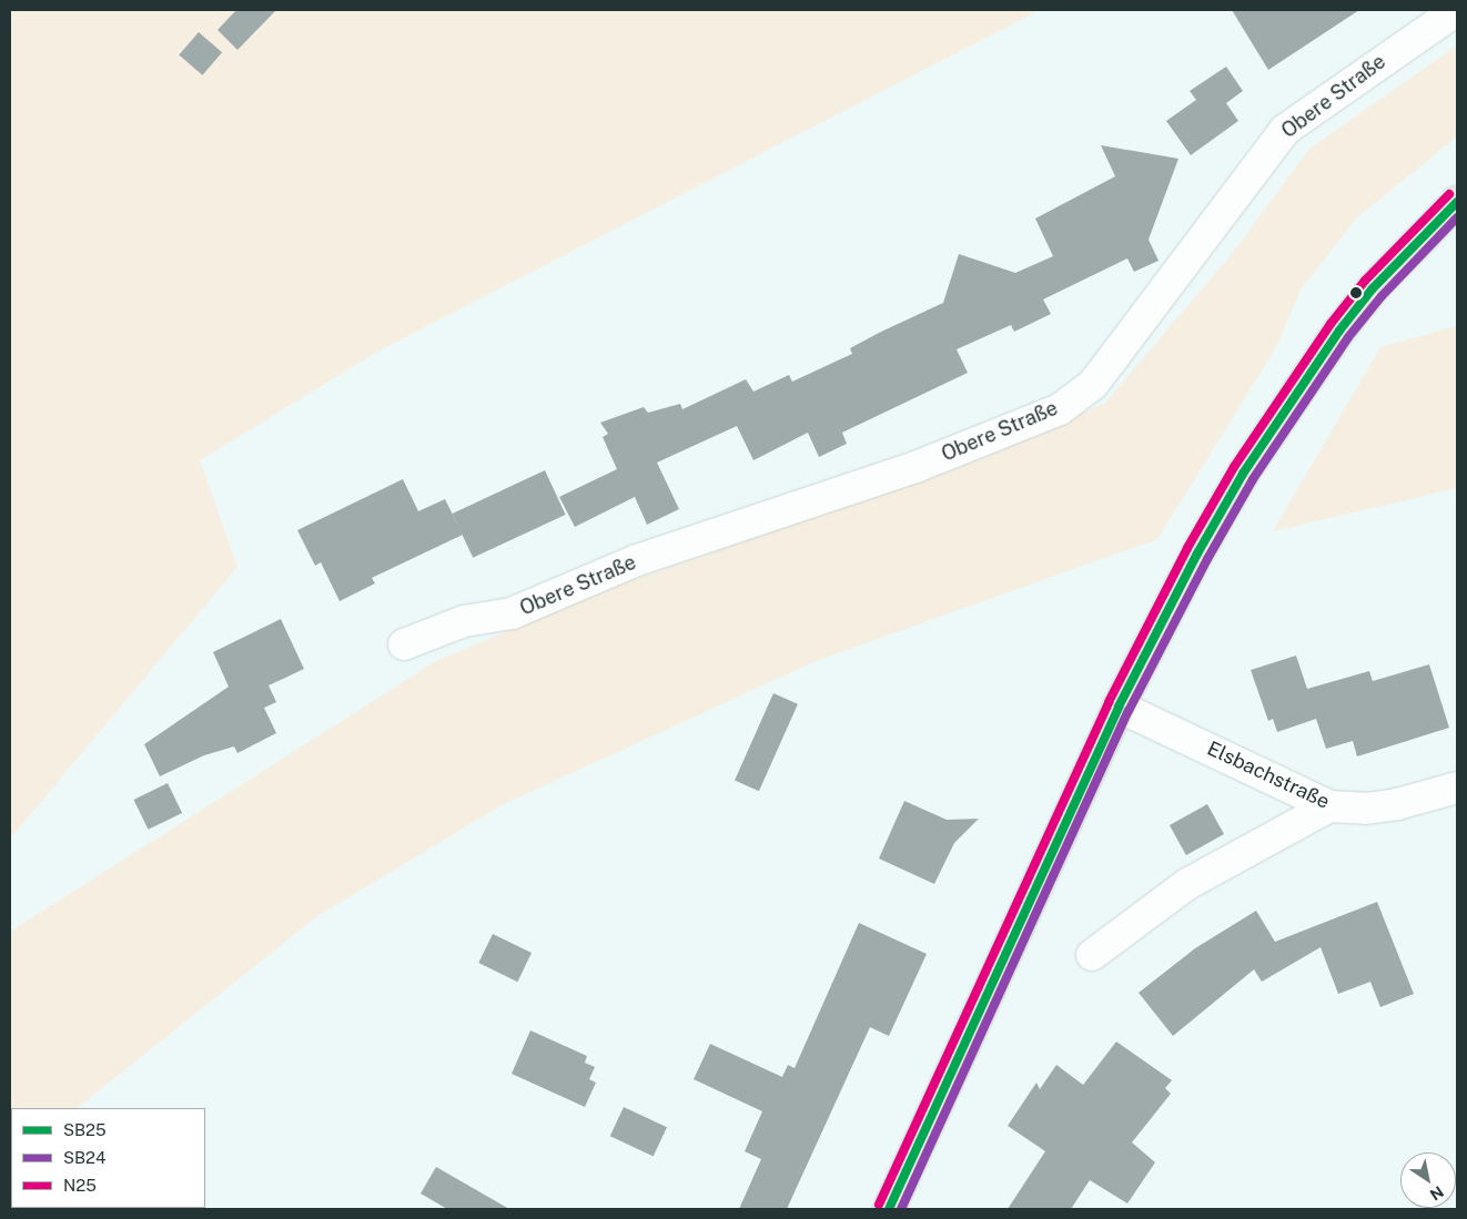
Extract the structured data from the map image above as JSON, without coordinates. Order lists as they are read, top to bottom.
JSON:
{
  "streets": {
    "street": ["Obere Straße", "Elsbachstraße"]
  },
  "lines": ["transit line N25", "transit line SB25", "transit line SB24"],
  "legend": ["SB25", "SB24", "N25"],
  "north": "bottom right"
}
